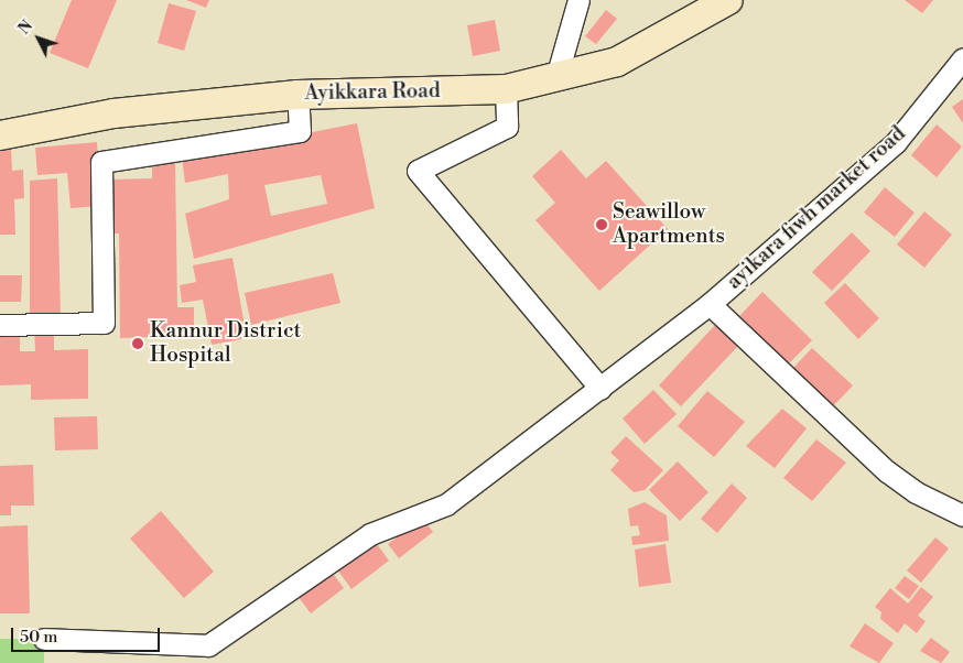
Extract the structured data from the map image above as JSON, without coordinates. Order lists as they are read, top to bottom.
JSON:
{
  "streets": {
    "main road": ["Ayikkara Road"],
    "street": ["ayikara fiwh market road"]
  },
  "places": ["Seawillow Apartments", "Kannur District Hospital"],
  "scale_bar": "50 m",
  "north": "top left"
}
